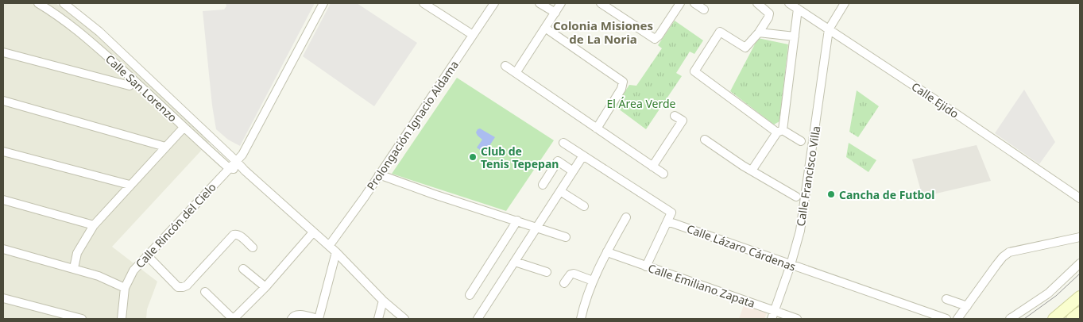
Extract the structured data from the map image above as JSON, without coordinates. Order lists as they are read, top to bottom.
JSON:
{
  "streets": {
    "street": [
      "Calle San Lorenzo",
      "Calle Ejido",
      "Prolongación Ignacio Aldama",
      "Calle Francisco Villa",
      "Calle Rincón del Cielo",
      "Calle Lázaro Cárdenas",
      "Calle Emiliano Zapata"
    ]
  },
  "crossings": [
    ["Calle San Lorenzo", "Prolongación Ignacio Aldama"],
    ["Calle San Lorenzo", "Calle Rincón del Cielo"],
    ["Calle Ejido", "Calle Francisco Villa"],
    ["Calle Francisco Villa", "Calle Lázaro Cárdenas"],
    ["Calle Francisco Villa", "Calle Emiliano Zapata"]
  ],
  "districts": ["Colonia Misiones de La Noria"],
  "parks": ["El Área Verde"],
  "places": ["Club de Tenis Tepepan", "Cancha de Futbol"]
}
